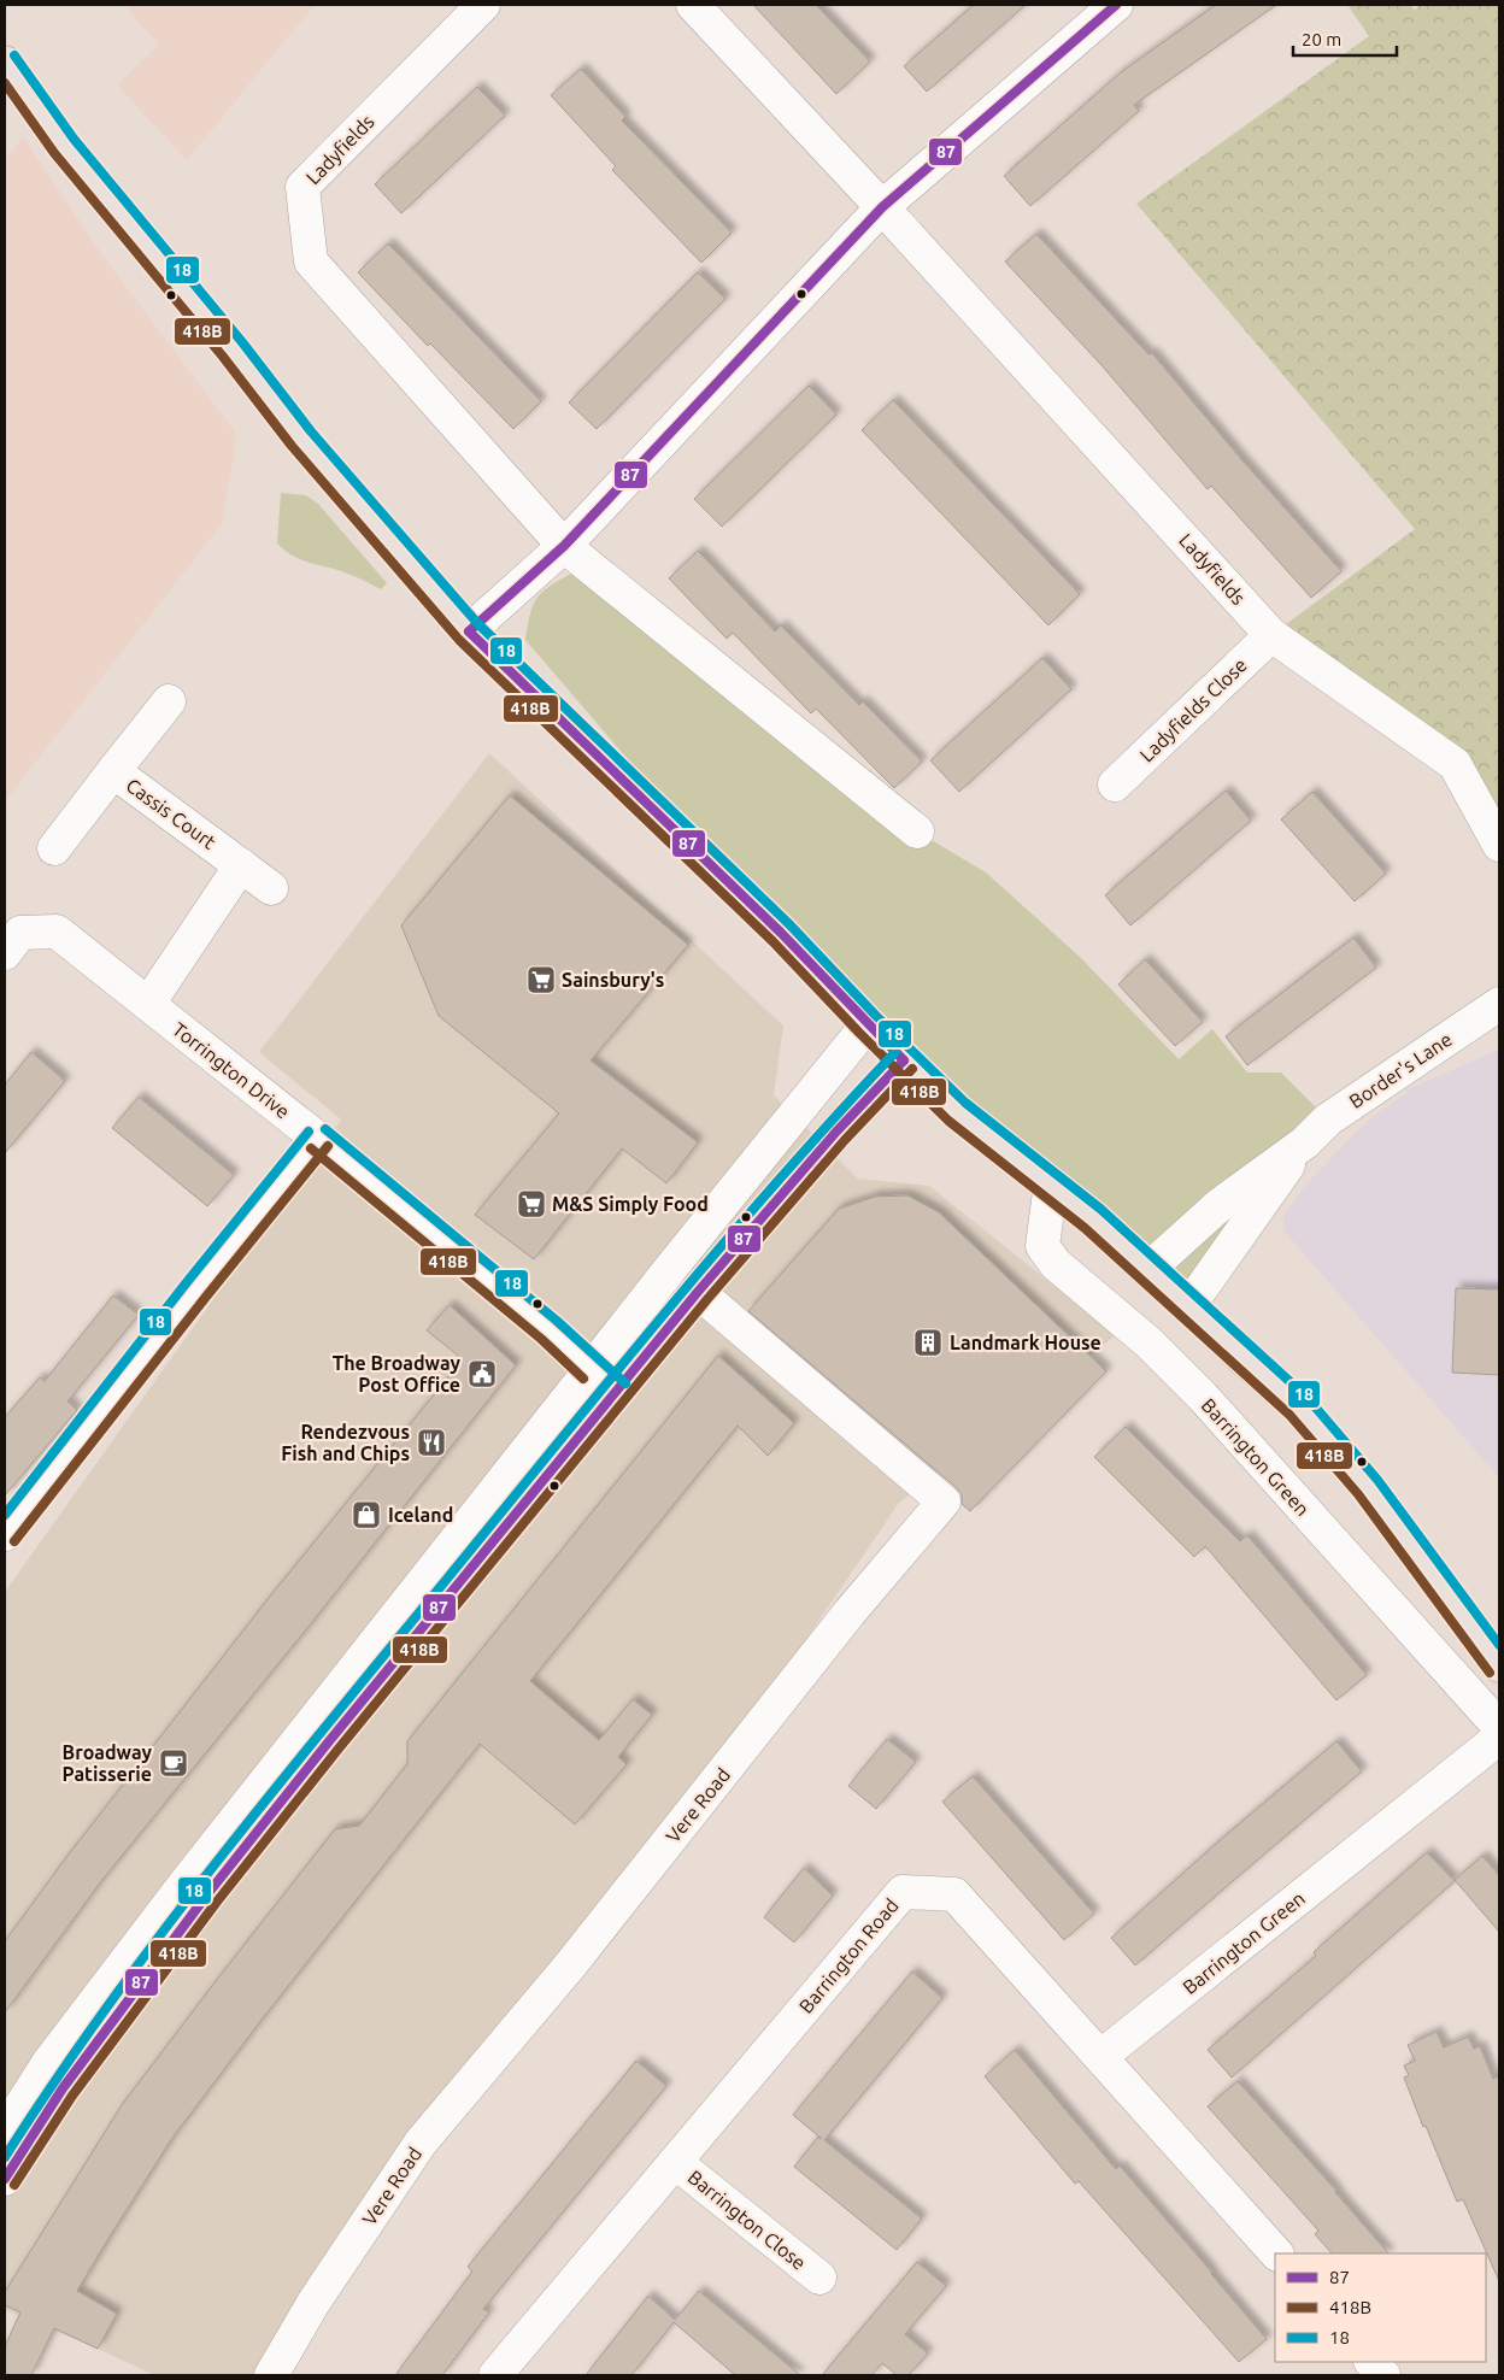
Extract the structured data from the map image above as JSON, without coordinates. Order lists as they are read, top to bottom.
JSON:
{
  "streets": {
    "street": [
      "Ladyfields",
      "Ladyfields Close",
      "Cassis Court",
      "Torrington Drive",
      "Border's Lane",
      "Barrington Green",
      "Vere Road",
      "Barrington Road",
      "Barrington Close"
    ]
  },
  "crossings": [
    ["Ladyfields", "Ladyfields Close"],
    ["Barrington Green", "Barrington Road"],
    ["Barrington Road", "Barrington Close"]
  ],
  "places": {
    "supermarket": ["Sainsbury's", "M&S Simply Food"],
    "building": ["Landmark House"],
    "public building": ["The Broadway Post Office"],
    "restaurant": ["Rendezvous Fish and Chips"],
    "shop": ["Iceland"],
    "cafe": ["Broadway Patisserie"]
  },
  "lines": ["transit line 87", "transit line 18", "transit line 418B"],
  "legend": ["87", "418B", "18"],
  "scale_bar": "20 m"
}
